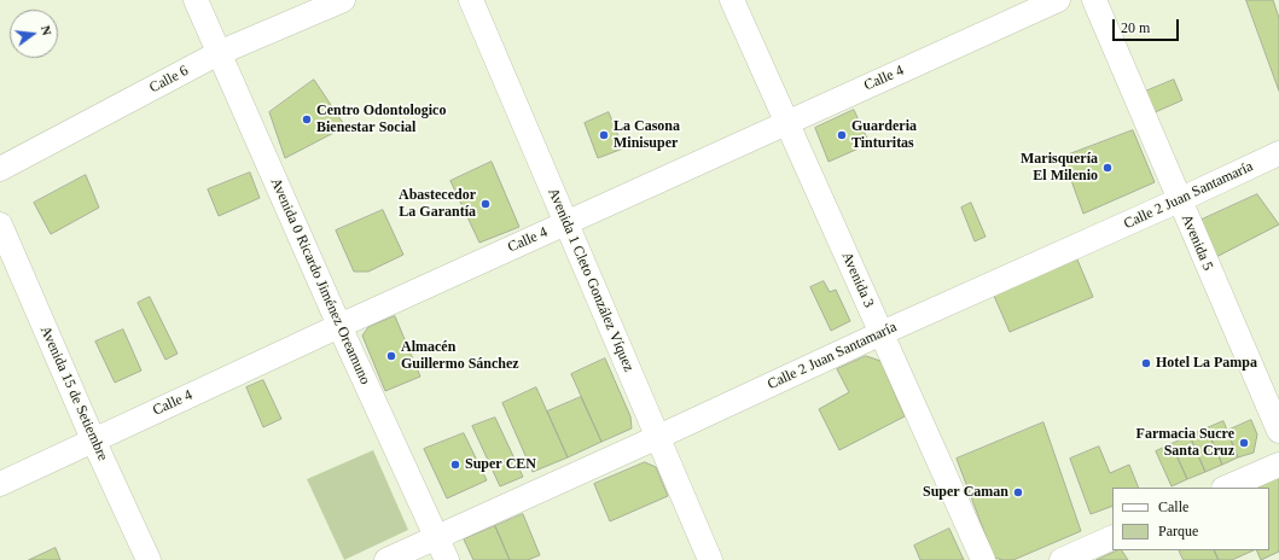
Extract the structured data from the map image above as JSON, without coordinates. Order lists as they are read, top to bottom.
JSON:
{
  "streets": {
    "street": [
      "Calle 4",
      "Calle 6",
      "Calle 2 Juan Santamaría",
      "Avenida 5",
      "Avenida 1 Cleto González Víquez",
      "Avenida 3",
      "Avenida 0 Ricardo Jiménez Oreamuno",
      "Avenida 15 de Setiembre"
    ]
  },
  "crossings": [
    ["Calle 4", "Avenida 1 Cleto González Víquez"],
    ["Calle 4", "Avenida 3"],
    ["Calle 4", "Avenida 0 Ricardo Jiménez Oreamuno"],
    ["Calle 4", "Avenida 15 de Setiembre"],
    ["Calle 6", "Avenida 0 Ricardo Jiménez Oreamuno"],
    ["Calle 2 Juan Santamaría", "Avenida 5"],
    ["Calle 2 Juan Santamaría", "Avenida 1 Cleto González Víquez"],
    ["Calle 2 Juan Santamaría", "Avenida 3"],
    ["Calle 2 Juan Santamaría", "Avenida 0 Ricardo Jiménez Oreamuno"]
  ],
  "places": [
    "Centro Odontologico Bienestar Social",
    "La Casona Minisuper",
    "Guarderia Tinturitas",
    "Marisquería El Milenio",
    "Abastecedor La Garantía",
    "Almacén Guillermo Sánchez",
    "Hotel La Pampa",
    "Farmacia Sucre Santa Cruz",
    "Super CEN",
    "Super Caman"
  ],
  "legend": ["Calle", "Parque"],
  "scale_bar": "20 m",
  "north": "right"
}
